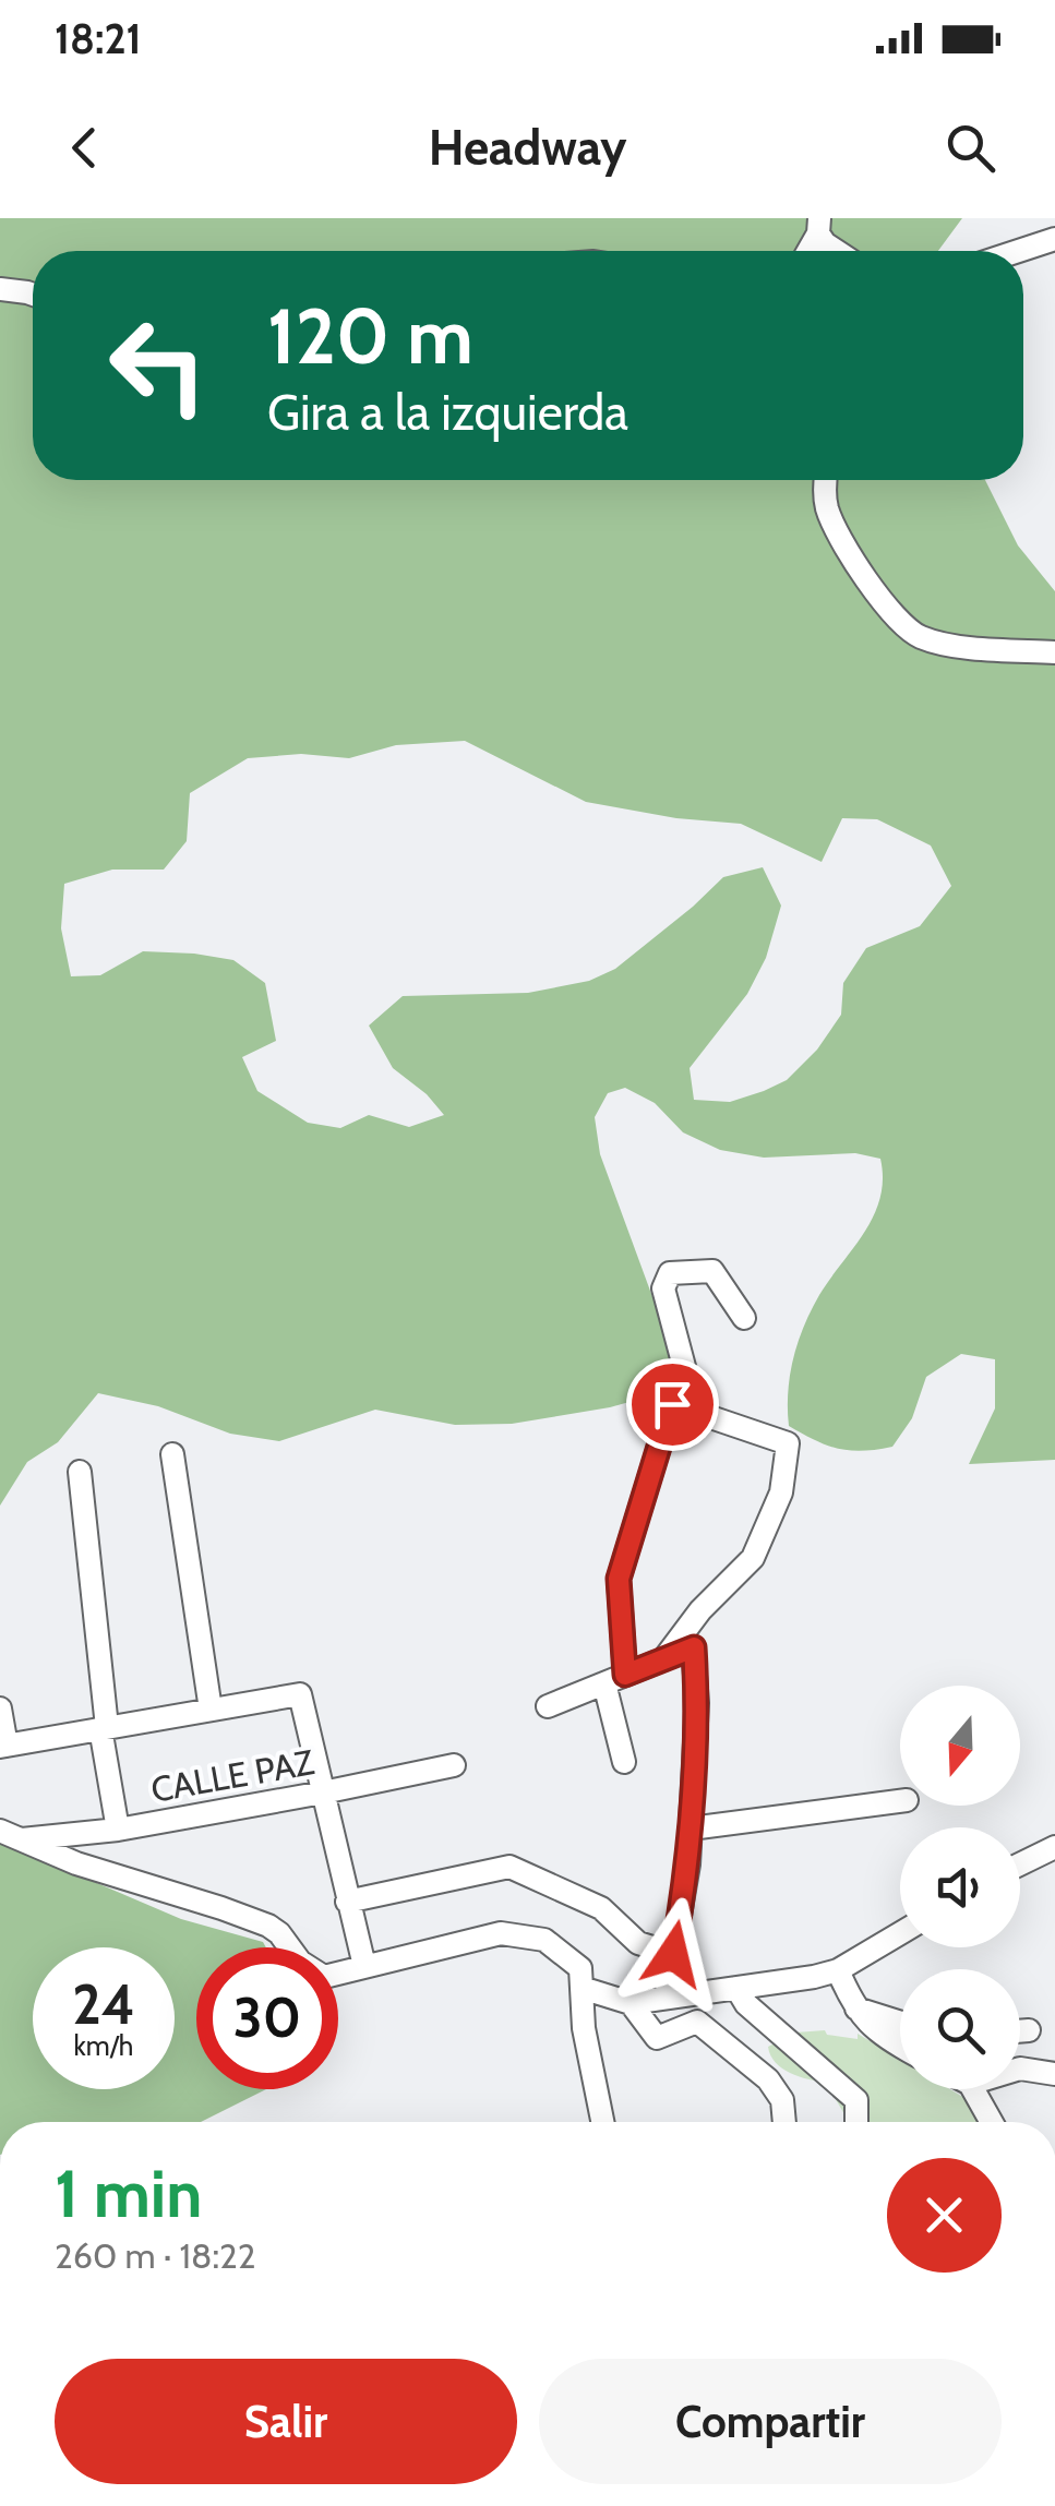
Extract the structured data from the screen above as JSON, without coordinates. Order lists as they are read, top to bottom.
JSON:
{
  "streets": {
    "street": ["CALLE PAZ"]
  },
  "north": "bottom",
  "page": {
    "status": "18:21",
    "header": "Headway",
    "turn": ["120 m", "Gira a la izquierda"],
    "speed": "24 km/h",
    "limit": "30",
    "heading": ["1 min", "260 m · 18:22"],
    "buttons": ["Salir", "Compartir"]
  }
}
